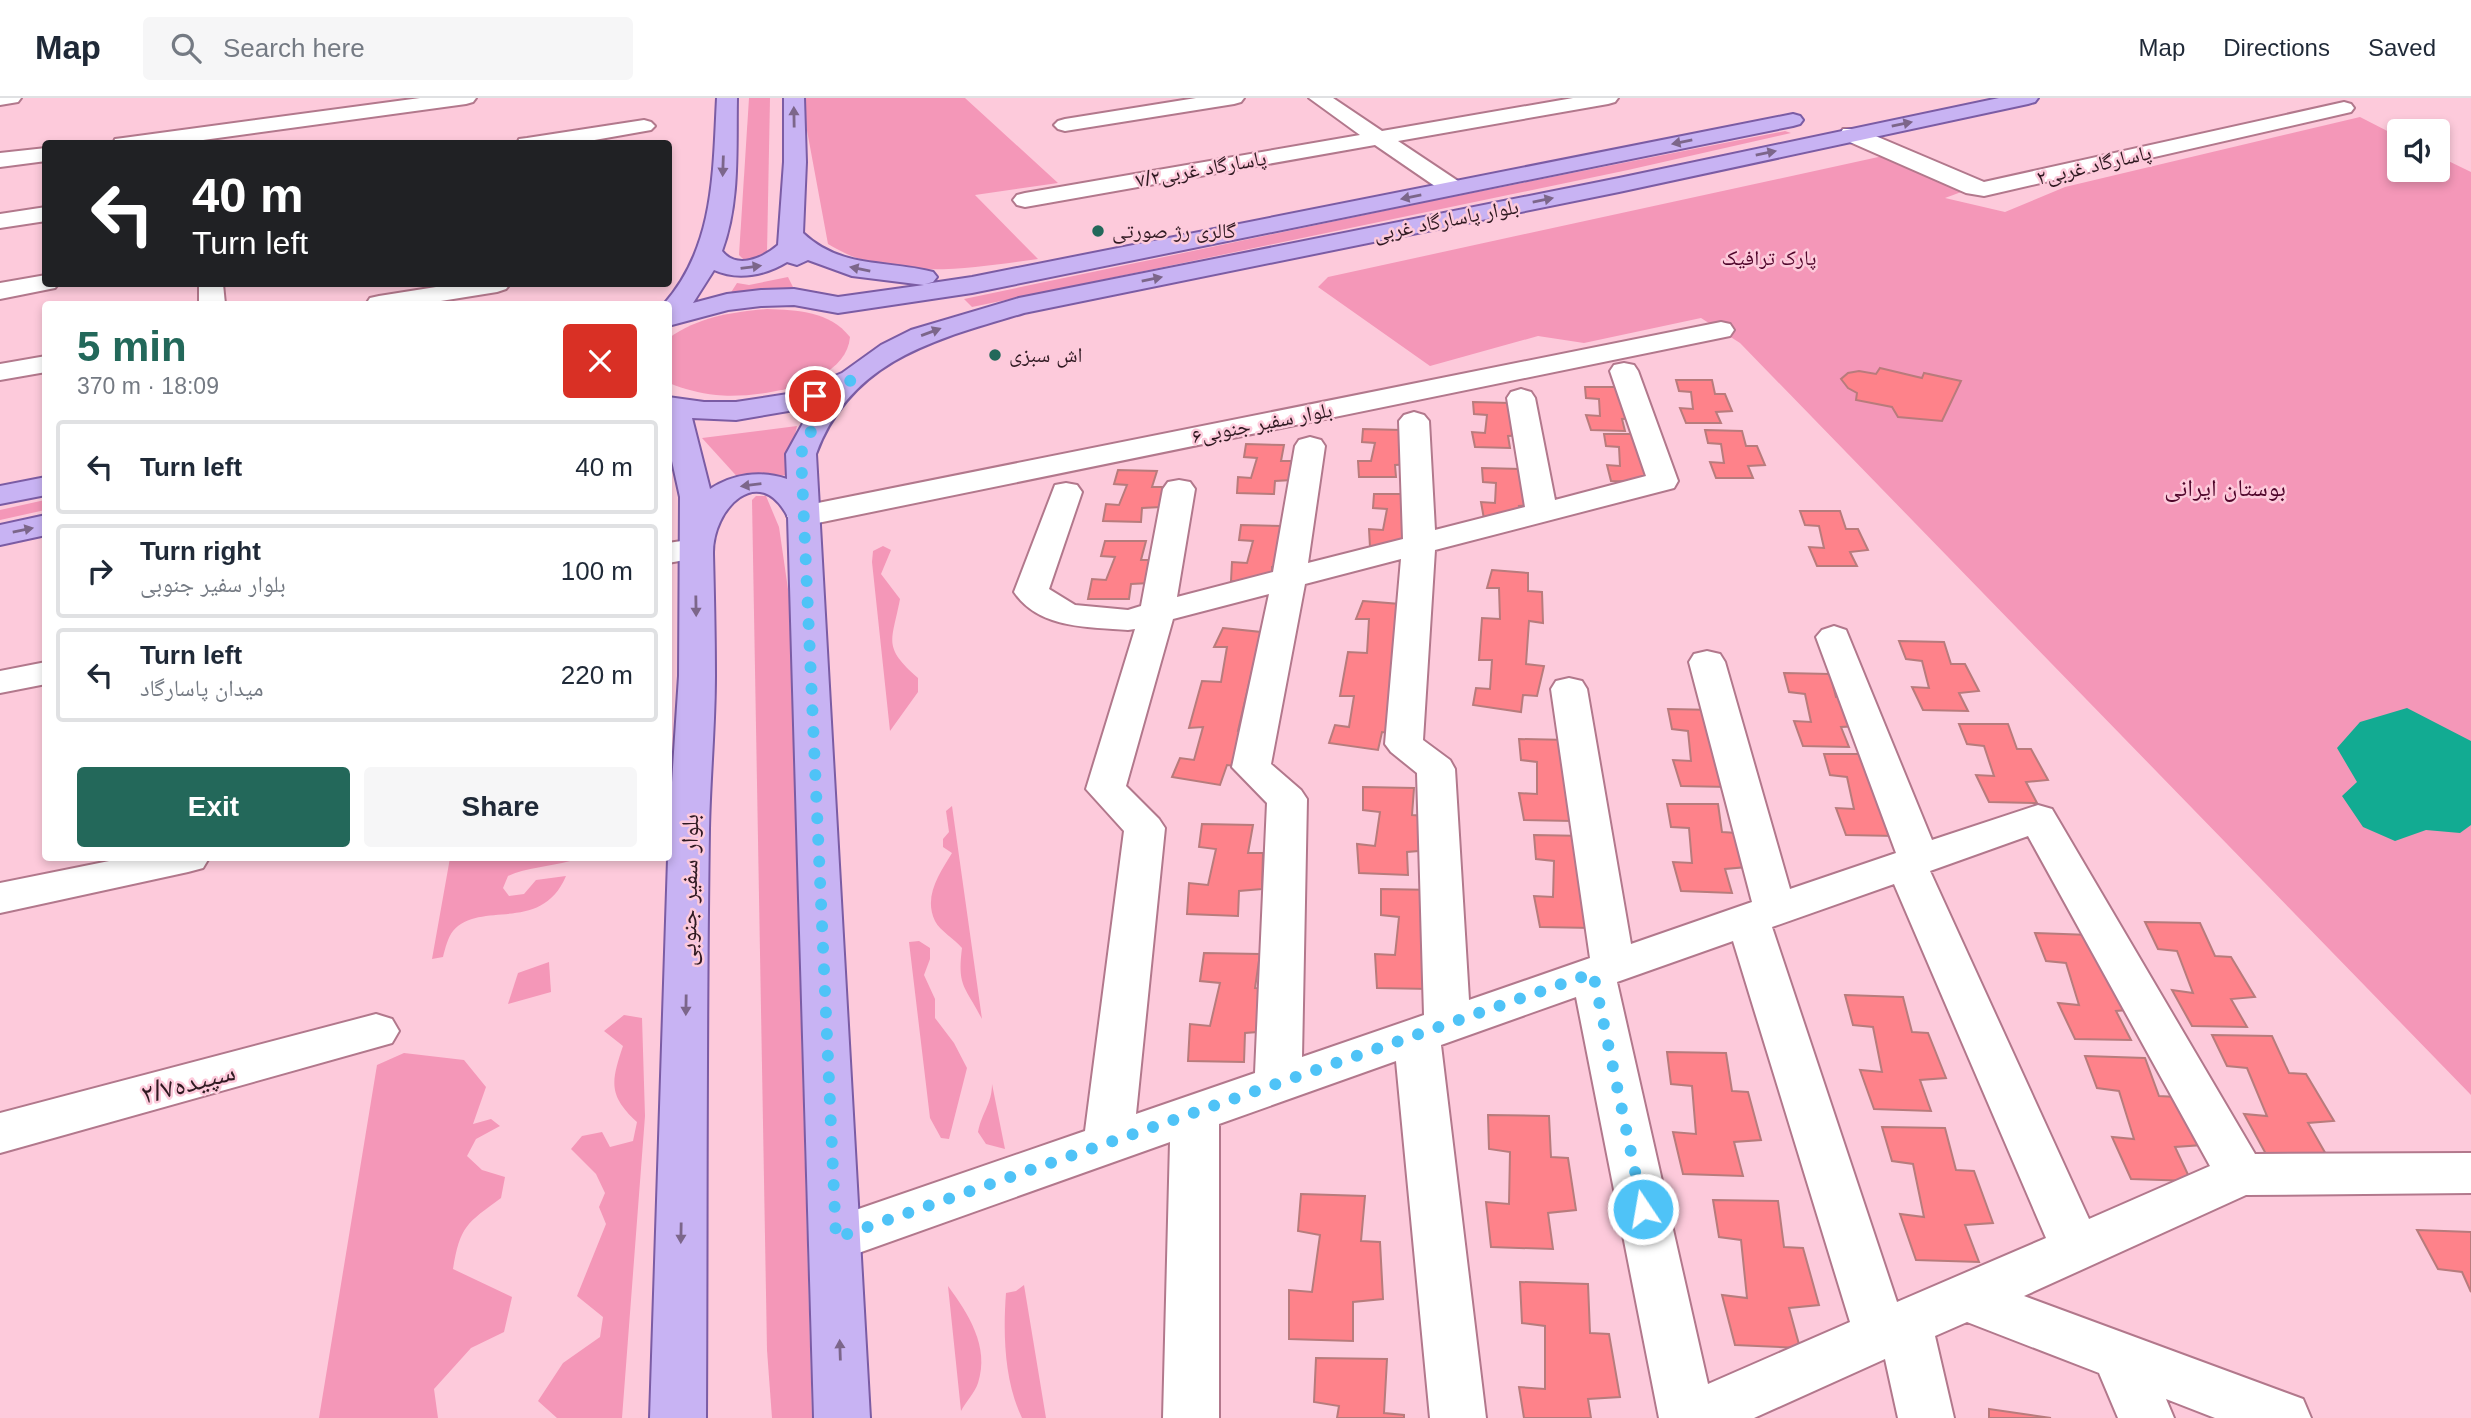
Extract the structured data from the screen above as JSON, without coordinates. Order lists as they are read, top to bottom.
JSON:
{
  "streets": {
    "main road": ["بلوار پاسارگاد غربی", "بلوار سفیر جنوبی"],
    "street": [
      "پاسارگاد غربی۲",
      "پاسارگاد غربی۷/۲",
      "بلوار سفیر جنوبی۶",
      "سپیده۲/۷"
    ]
  },
  "crossings": [
    ["پاسارگاد غربی۲", "بلوار پاسارگاد غربی"]
  ],
  "parks": ["پارک ترافیک", "بوستان ایرانی"],
  "places": ["گالری رژ صورتی", "اش سبزی"],
  "page": {
    "header": "Map",
    "search": "Search here",
    "nav": ["Map", "Directions", "Saved"],
    "turn": ["40 m", "Turn left"],
    "heading": ["5 min", "370 m · 18:09"],
    "list": [
      {
        "name": "Turn left",
        "value": "40 m"
      },
      {
        "name": "Turn right",
        "note": "بلوار سفیر جنوبی",
        "value": "100 m"
      },
      {
        "name": "Turn left",
        "note": "میدان پاسارگاد",
        "value": "220 m"
      }
    ],
    "buttons": ["Exit", "Share"]
  }
}
